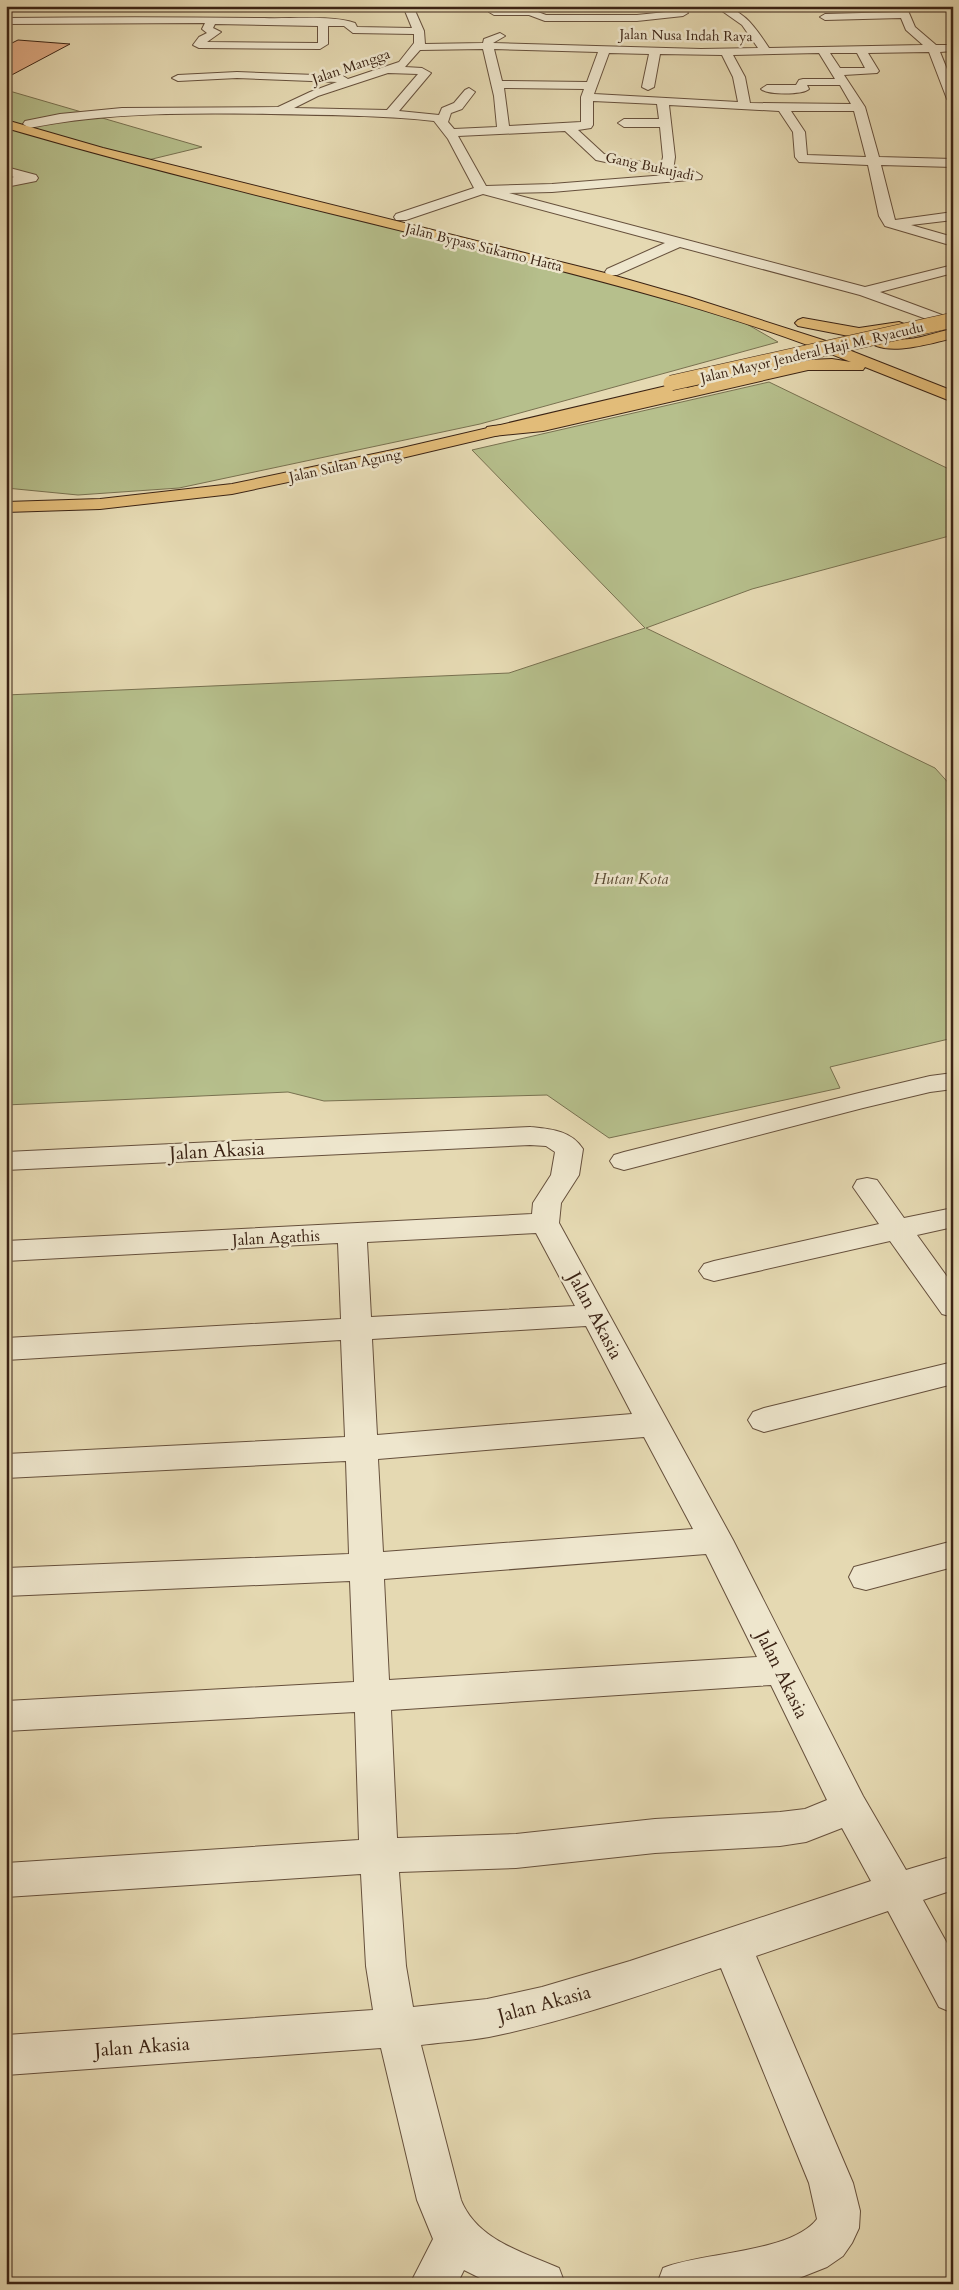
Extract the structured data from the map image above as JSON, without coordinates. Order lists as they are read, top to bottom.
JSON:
{
  "streets": {
    "main road": ["Jalan Bypass Sukarno Hatta", "Jalan Mayor Jenderal Haji M. Ryacudu", "Jalan Sultan Agung"],
    "street": [
      "Jalan Nusa Indah Raya",
      "Jalan Mangga",
      "Gang Bukujadi",
      "Jalan Akasia",
      "Jalan Agathis"
    ]
  },
  "crossings": [
    ["Jalan Nusa Indah Raya", "Jalan Mangga"],
    ["Jalan Mayor Jenderal Haji M. Ryacudu", "Jalan Sultan Agung"],
    ["Jalan Akasia", "Jalan Agathis"]
  ],
  "parks": ["Hutan Kota"]
}
